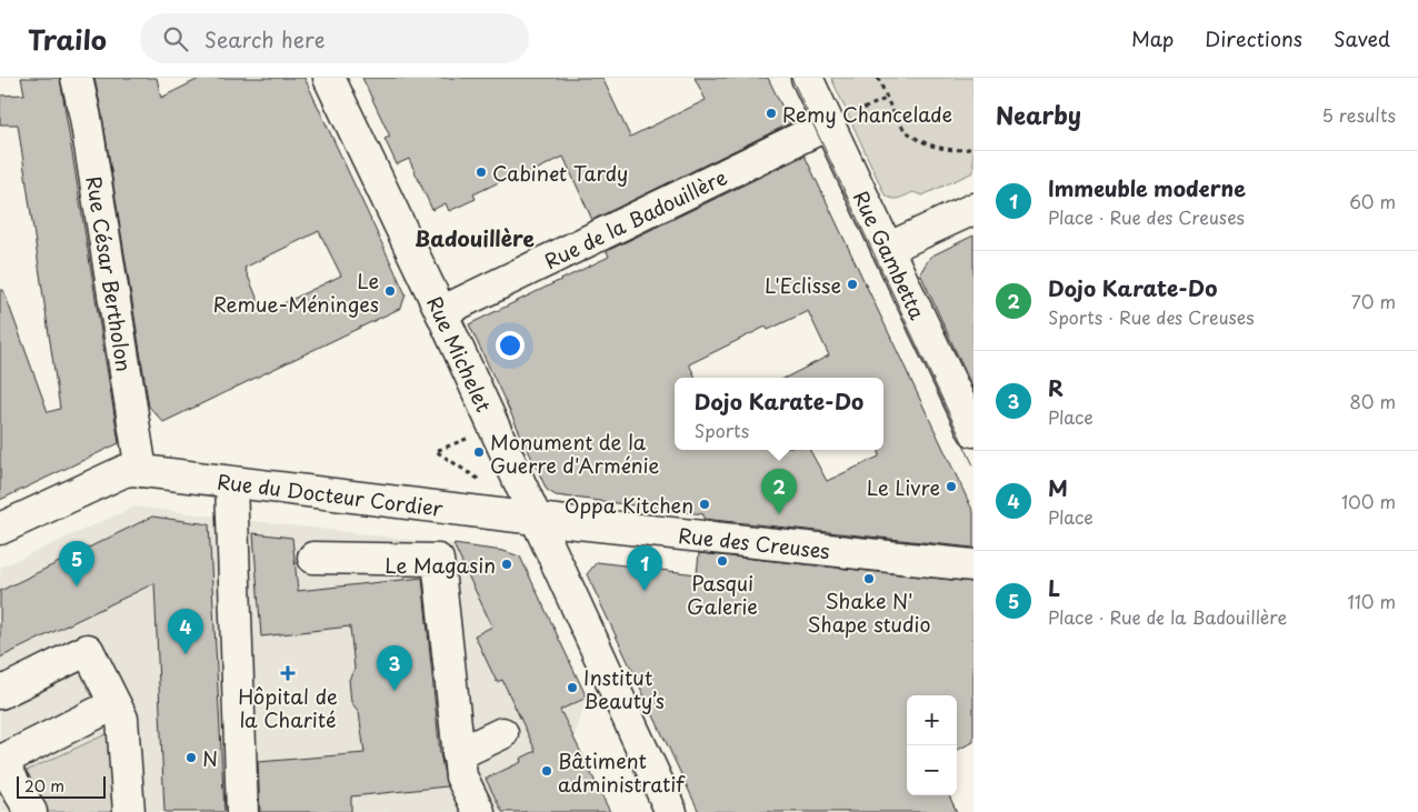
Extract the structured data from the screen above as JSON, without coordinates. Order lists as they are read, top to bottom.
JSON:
{
  "streets": {
    "street": [
      "Rue de la Badouillère",
      "Rue Gambetta",
      "Rue César Bertholon",
      "Rue Michelet",
      "Rue du Docteur Cordier",
      "Rue des Creuses"
    ]
  },
  "crossings": [
    ["Rue de la Badouillère", "Rue Gambetta"],
    ["Rue de la Badouillère", "Rue Michelet"],
    ["Rue César Bertholon", "Rue du Docteur Cordier"],
    ["Rue Michelet", "Rue du Docteur Cordier"],
    ["Rue Michelet", "Rue des Creuses"],
    ["Rue du Docteur Cordier", "Rue des Creuses"]
  ],
  "districts": ["Badouillère"],
  "places": {
    "other": [
      "Remy Chancelade",
      "Cabinet Tardy",
      "L'Eclisse",
      "Le Remue-Méninges",
      "Monument de la Guerre d'Arménie",
      "Le Livre",
      "Oppa Kitchen",
      "Pasqui Galerie",
      "Le Magasin",
      "Shake N' Shape studio",
      "Institut Beauty’s",
      "N",
      "Bâtiment administratif"
    ],
    "health": ["Hôpital de la Charité"]
  },
  "scale_bar": "20 m",
  "page": {
    "header": "Trailo",
    "search": "Search here",
    "nav": ["Map", "Directions", "Saved"],
    "heading": ["Nearby", "5 results"],
    "list": [
      {
        "mark": "1",
        "name": "Immeuble moderne",
        "note": "Place · Rue des Creuses",
        "value": "60 m"
      },
      {
        "mark": "2",
        "name": "Dojo Karate-Do",
        "note": "Sports · Rue des Creuses",
        "value": "70 m"
      },
      {
        "mark": "3",
        "name": "R",
        "note": "Place",
        "value": "80 m"
      },
      {
        "mark": "4",
        "name": "M",
        "note": "Place",
        "value": "100 m"
      },
      {
        "mark": "5",
        "name": "L",
        "note": "Place · Rue de la Badouillère",
        "value": "110 m"
      }
    ],
    "popup": ["Dojo Karate-Do", "Sports"],
    "pins": [
      "2",
      "5",
      "1",
      "4",
      "3"
    ],
    "map_buttons": ["+", "−"],
    "scale": "20 m"
  }
}
